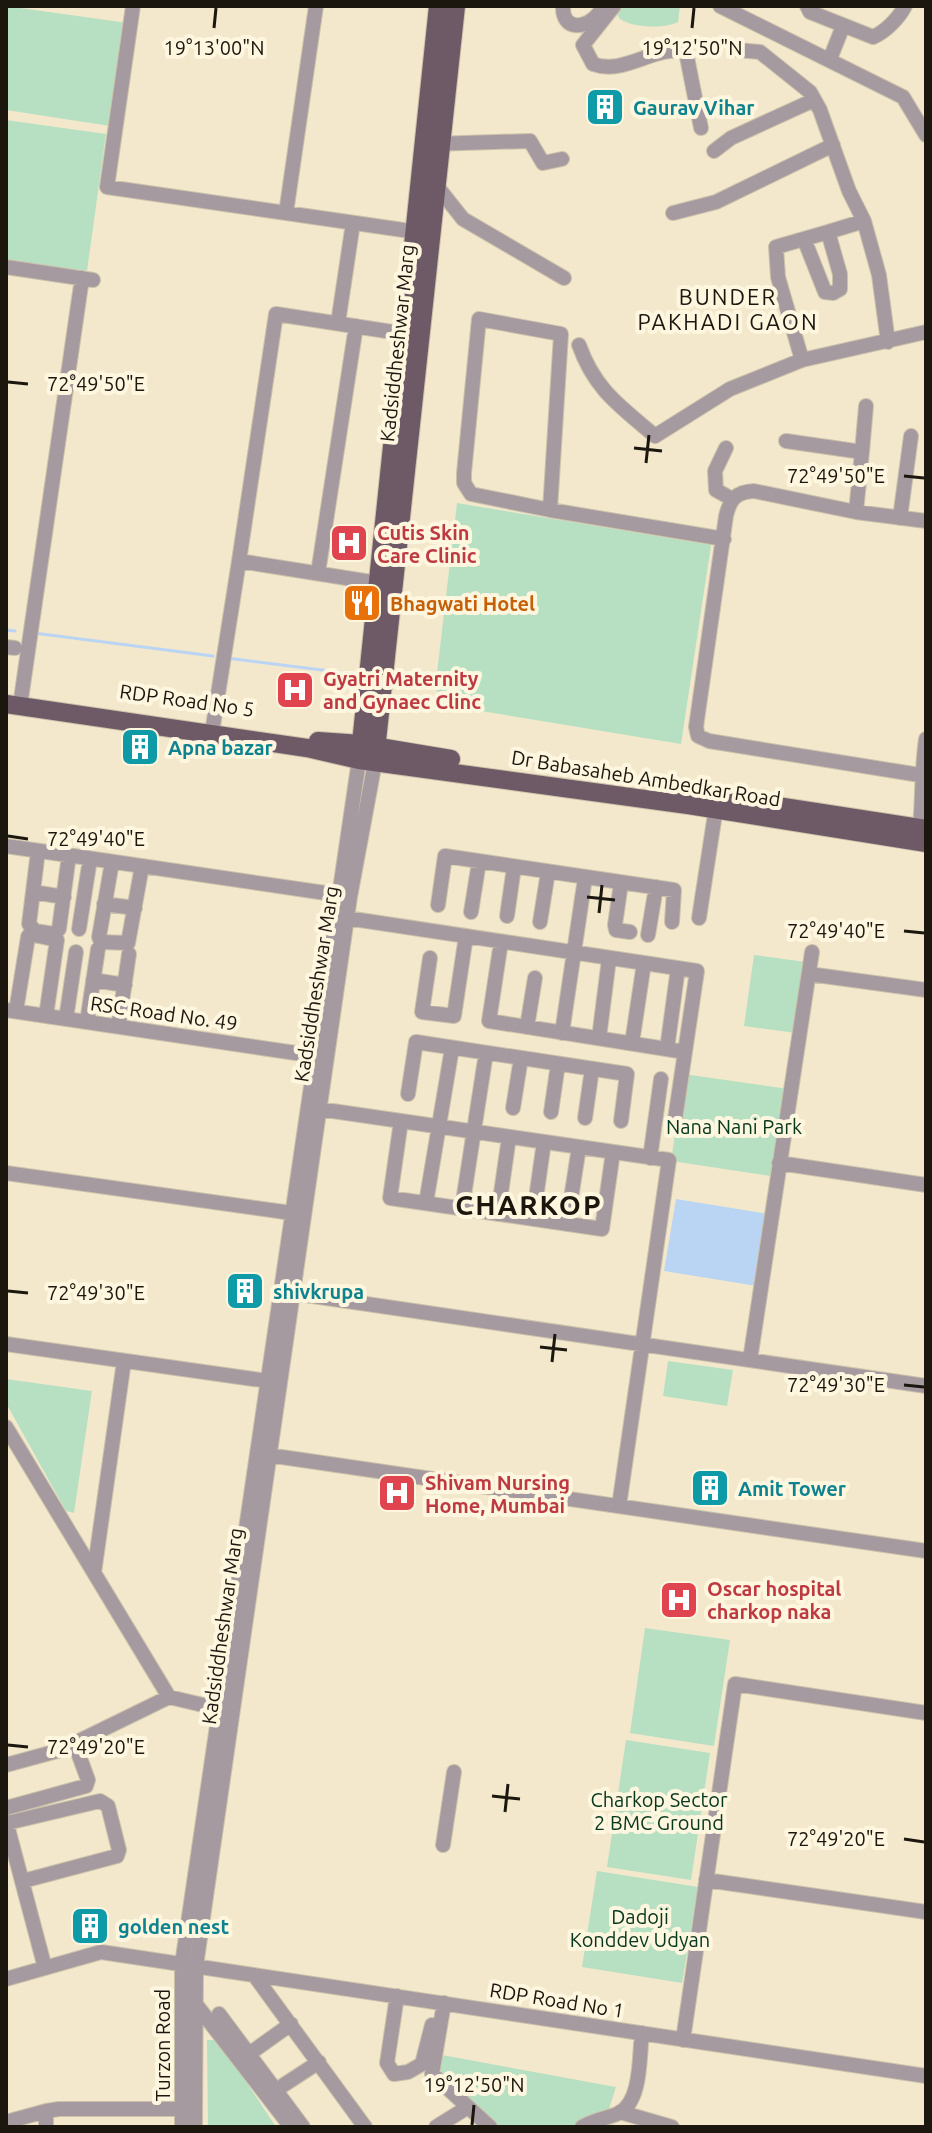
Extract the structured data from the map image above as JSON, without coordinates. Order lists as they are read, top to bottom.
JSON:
{
  "streets": {
    "main road": ["Kadsiddheshwar Marg", "RDP Road No 5", "Dr Babasaheb Ambedkar Road"],
    "street": ["RSC Road No. 49", "RDP Road No 1", "Turzon Road"]
  },
  "crossings": [
    ["Kadsiddheshwar Marg", "RDP Road No 5"],
    ["Kadsiddheshwar Marg", "Dr Babasaheb Ambedkar Road"],
    ["Kadsiddheshwar Marg", "RSC Road No. 49"],
    ["Kadsiddheshwar Marg", "RDP Road No 1"],
    ["Kadsiddheshwar Marg", "Turzon Road"],
    ["RDP Road No 5", "Dr Babasaheb Ambedkar Road"],
    ["RDP Road No 1", "Turzon Road"]
  ],
  "districts": ["BUNDER PAKHADI GAON", "CHARKOP"],
  "parks": ["Nana Nani Park", "Charkop Sector 2 BMC Ground", "Dadoji Konddev Udyan"],
  "places": {
    "building": [
      "Gaurav Vihar",
      "Apna bazar",
      "shivkrupa",
      "Amit Tower",
      "golden nest"
    ],
    "hospital": [
      "Cutis Skin Care Clinic",
      "Gyatri Maternity and Gynaec Clinc",
      "Shivam Nursing Home, Mumbai",
      "Oscar hospital charkop naka"
    ],
    "restaurant": ["Bhagwati Hotel"]
  },
  "coordinates": [
    "19°13'00\"N",
    "19°12'50\"N",
    "72°49'50\"E",
    "72°49'40\"E",
    "72°49'30\"E",
    "72°49'20\"E"
  ]
}
